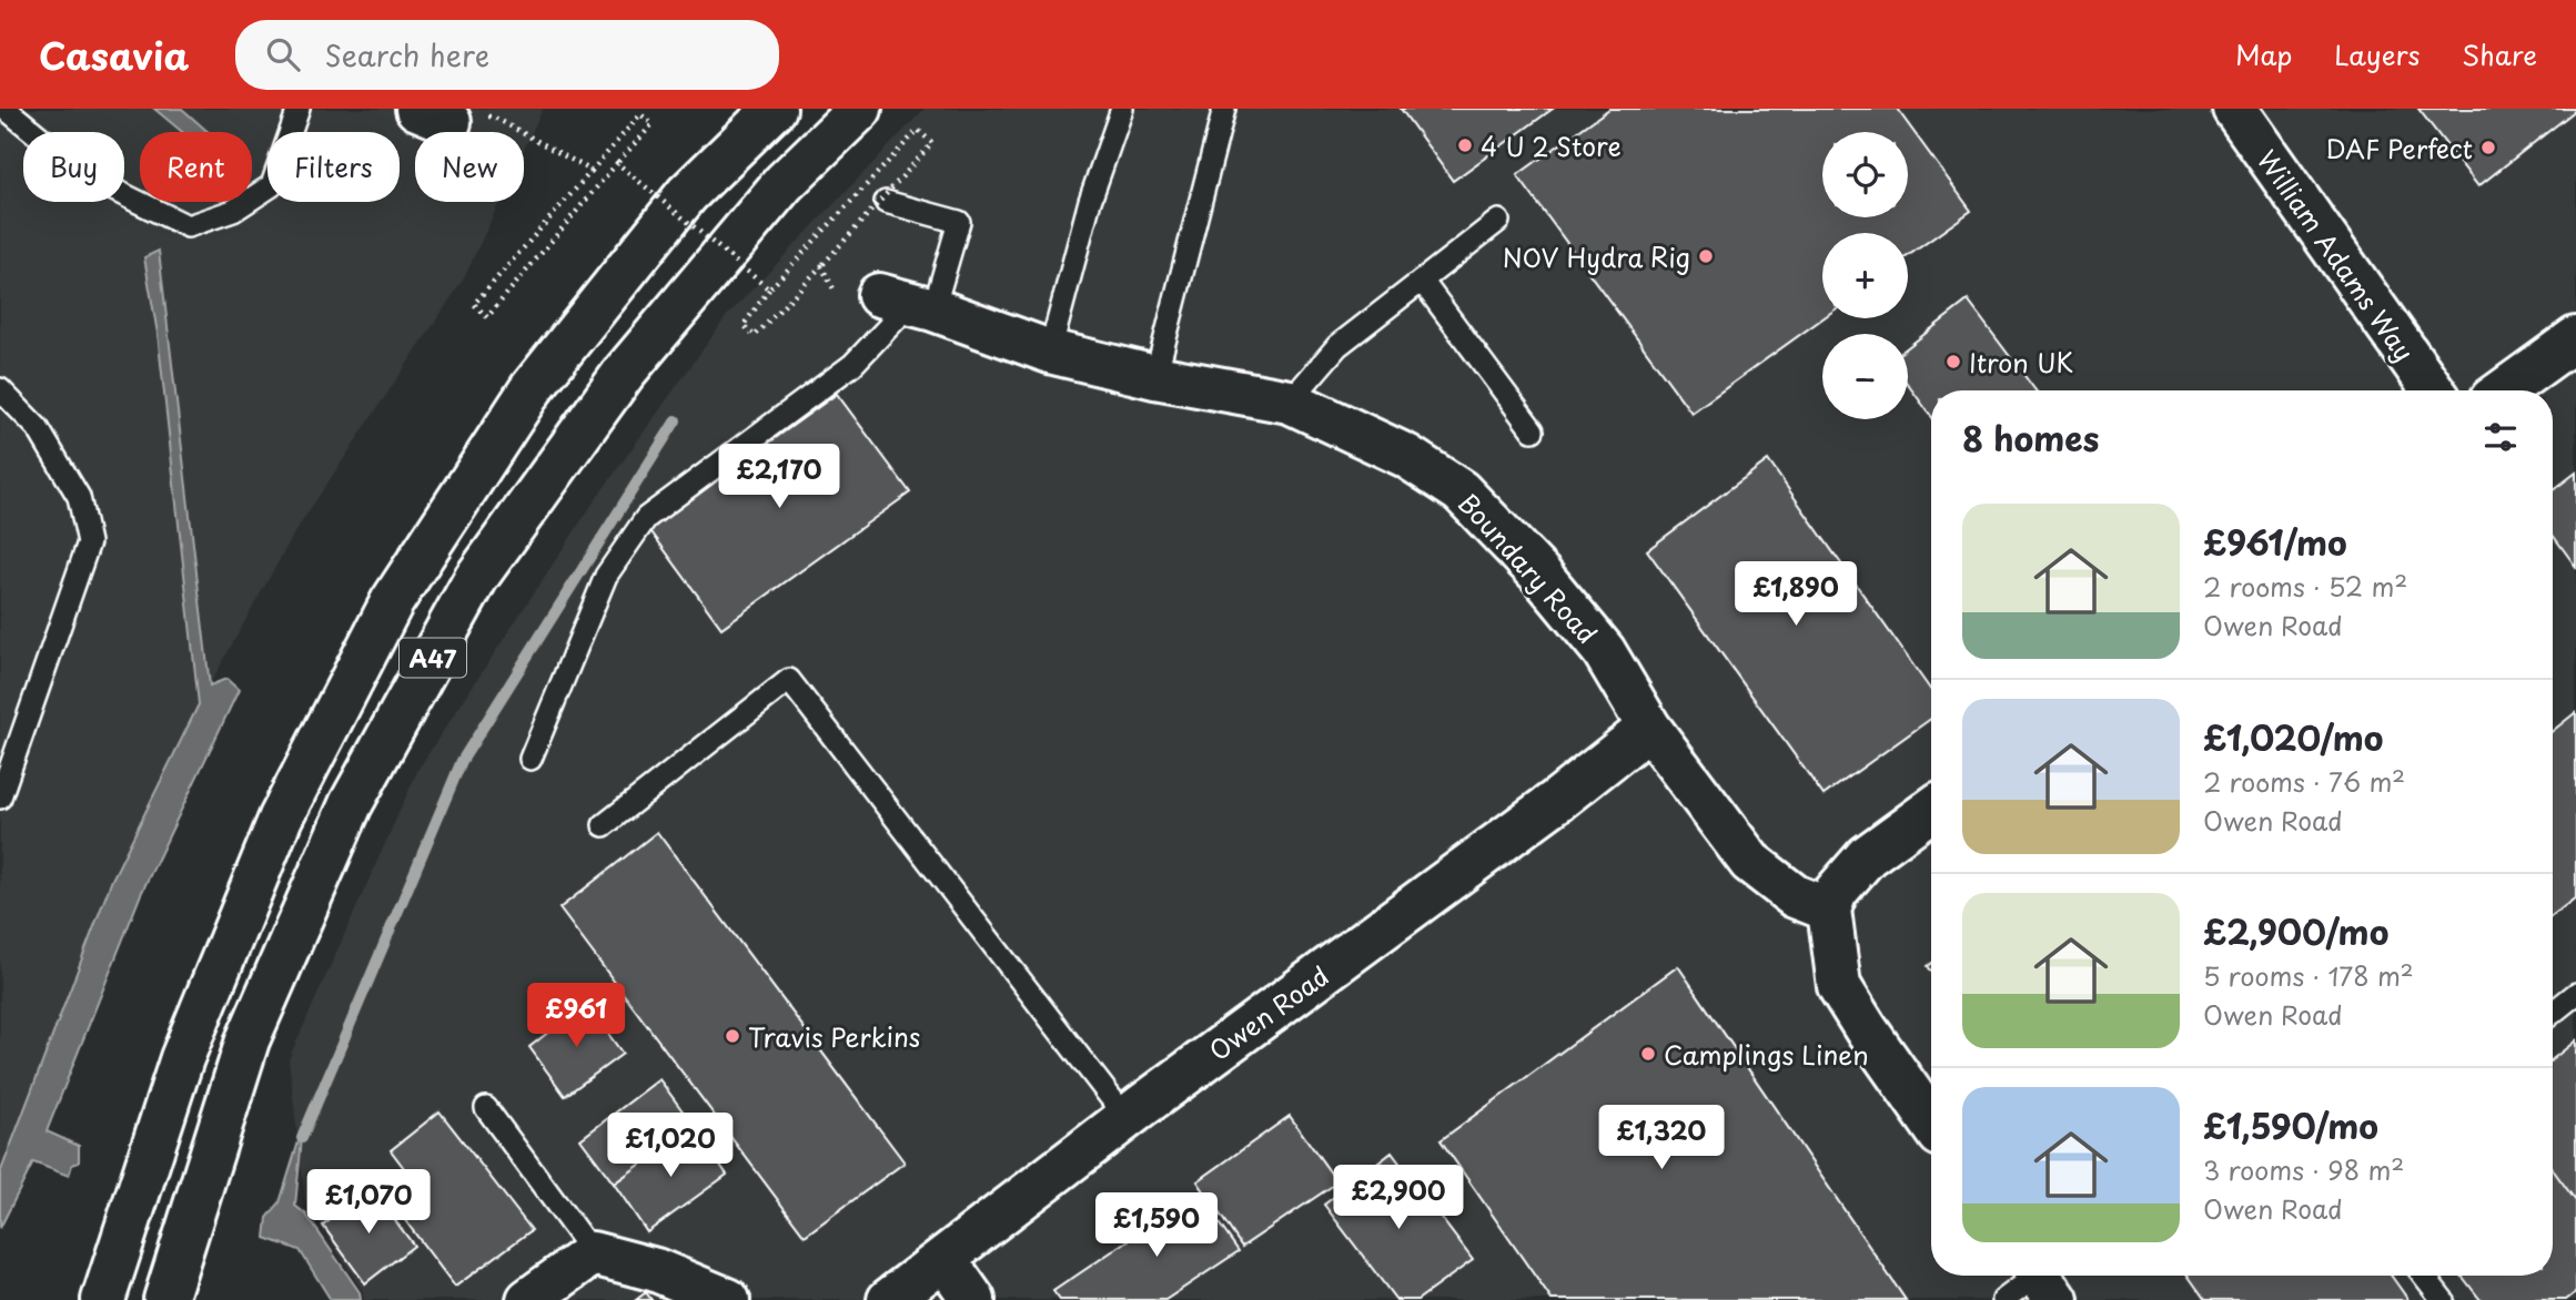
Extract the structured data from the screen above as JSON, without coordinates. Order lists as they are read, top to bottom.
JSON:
{
  "streets": {
    "main road": [
      "William Adams Way",
      "Boundary Road",
      "A47",
      "Owen Road"
    ]
  },
  "crossings": [
    ["Boundary Road", "Owen Road"]
  ],
  "places": [
    "4 U 2 Store",
    "DAF Perfect",
    "NOV Hydra Rig",
    "Itron UK",
    "Travis Perkins",
    "Camplings Linen"
  ],
  "page": {
    "header": "Casavia",
    "search": "Search here",
    "nav": ["Map", "Layers", "Share"],
    "map_buttons": ["+", "−"],
    "chip": [
      "Buy",
      "Rent",
      "Filters",
      "New"
    ],
    "heading": "8 homes",
    "price": [
      "£2,170",
      "£1,890",
      "£961",
      "£1,320",
      "£1,020",
      "£2,900",
      "£1,070",
      "£1,590"
    ],
    "list": [
      {
        "name": "£961/mo",
        "note": "2 rooms · 52 m² · Owen Road"
      },
      {
        "name": "£1,020/mo",
        "note": "2 rooms · 76 m² · Owen Road"
      },
      {
        "name": "£2,900/mo",
        "note": "5 rooms · 178 m² · Owen Road"
      },
      {
        "name": "£1,590/mo",
        "note": "3 rooms · 98 m² · Owen Road"
      }
    ]
  }
}
